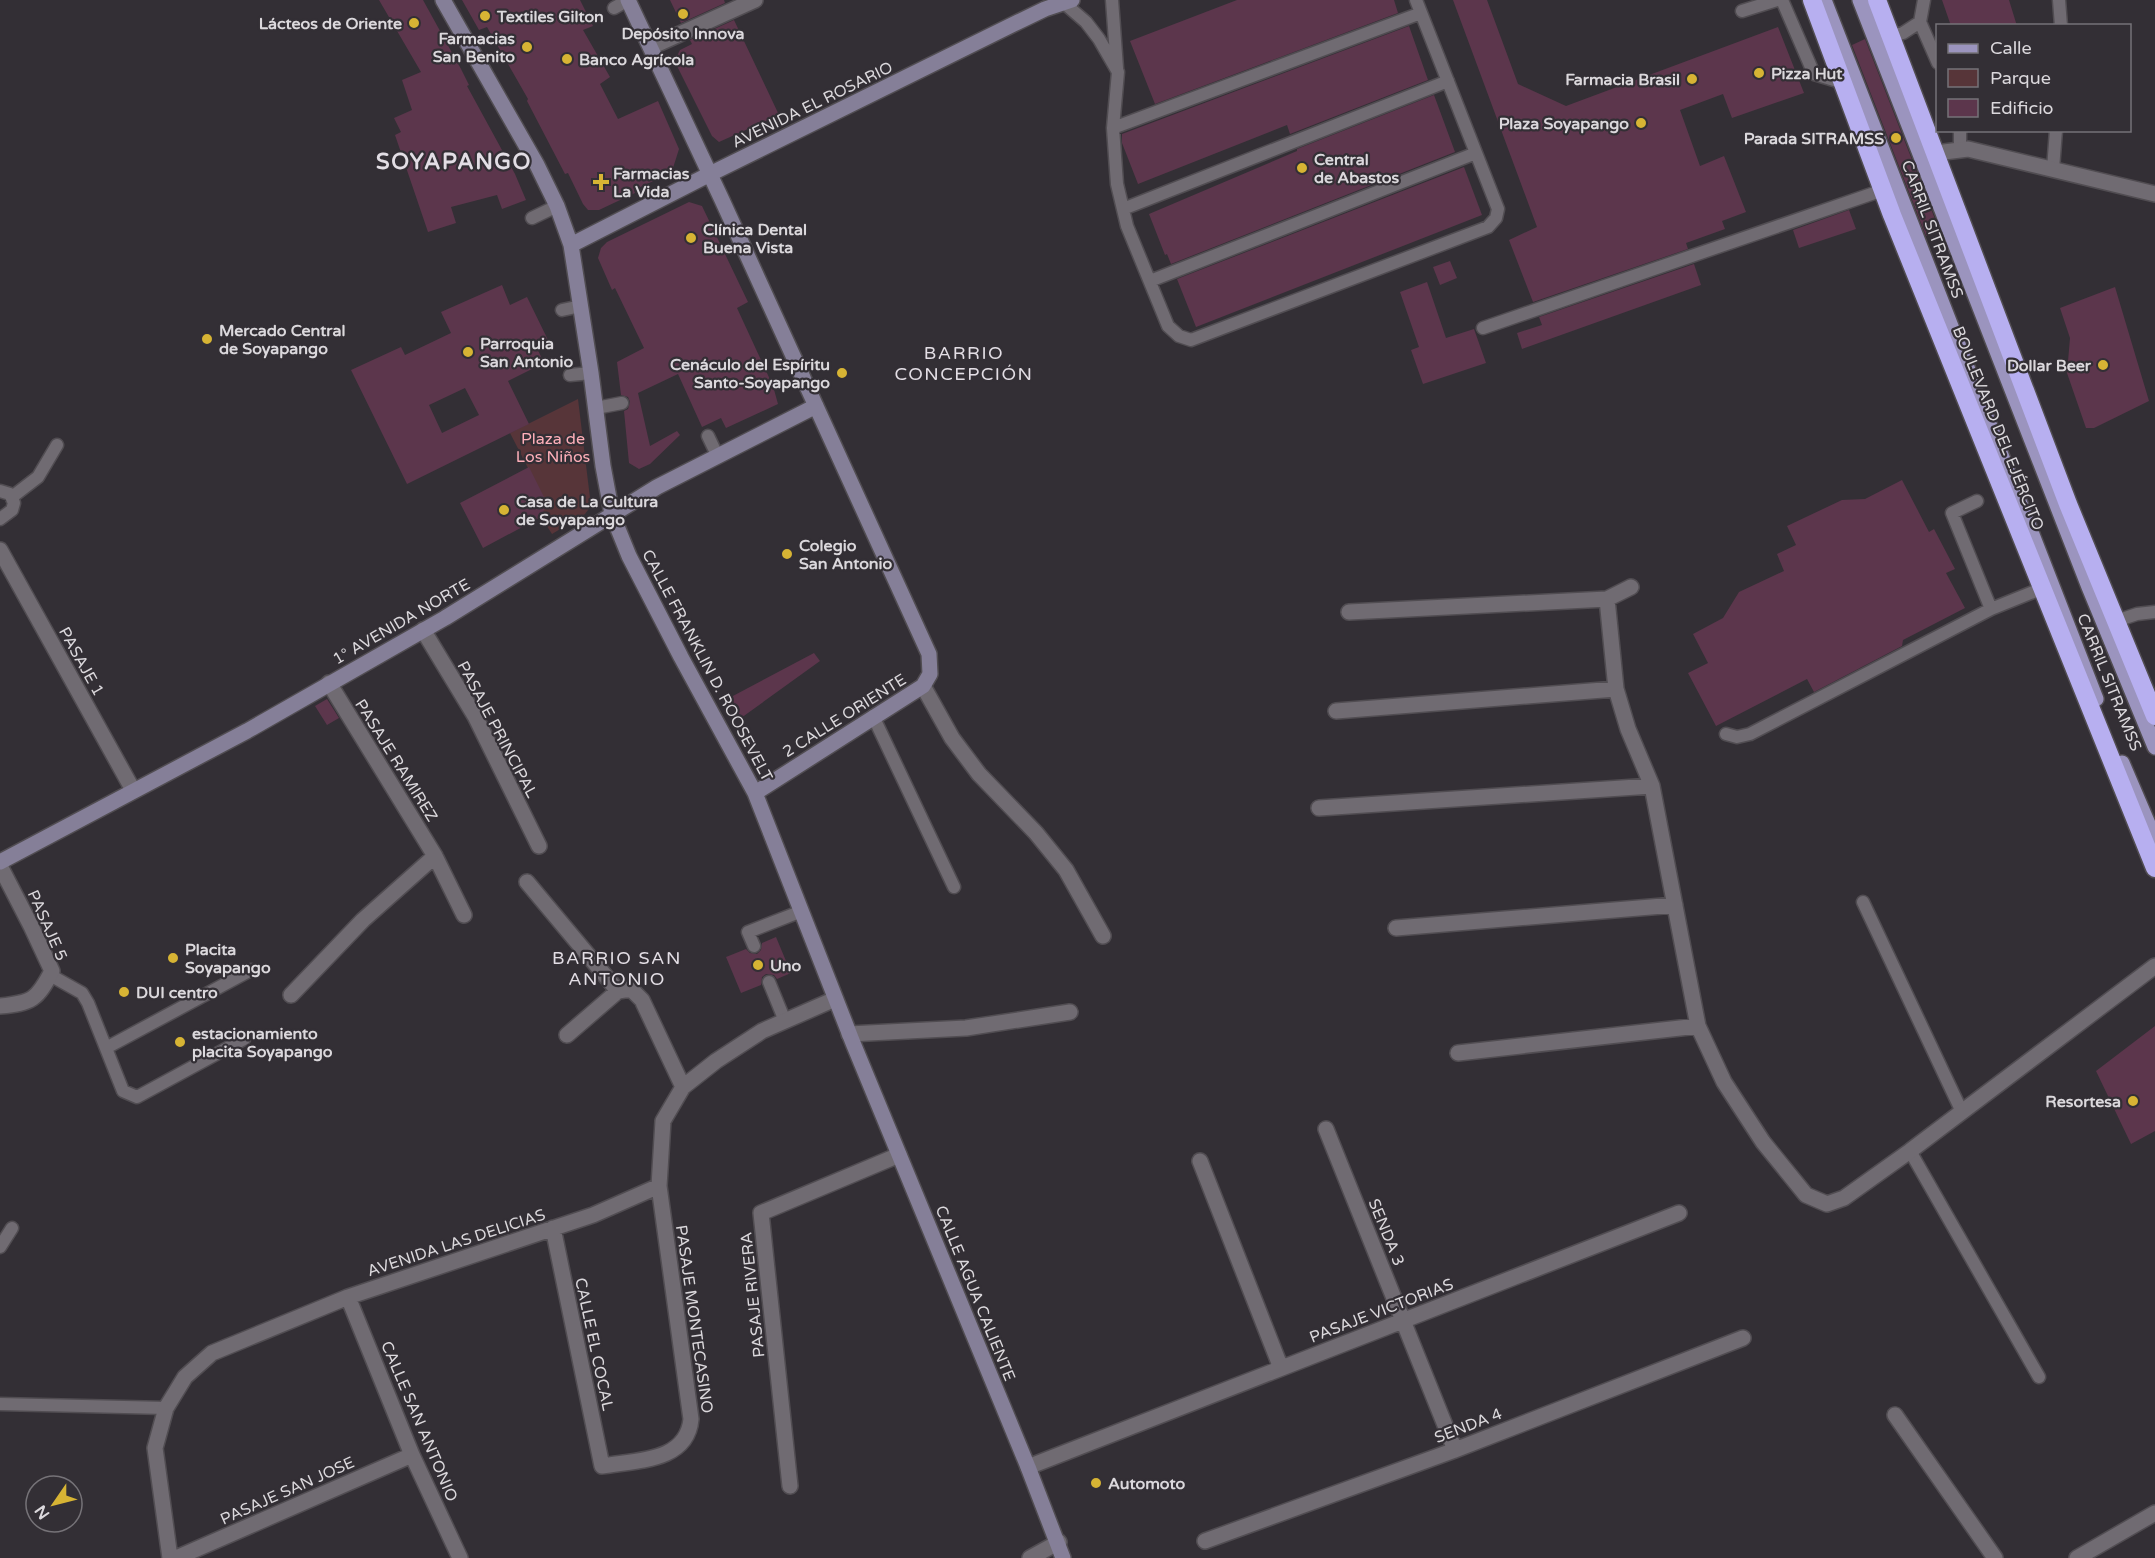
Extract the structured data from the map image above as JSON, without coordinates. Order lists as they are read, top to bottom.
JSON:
{
  "streets": {
    "highway": ["BOULEVARD DEL EJÉRCITO"],
    "main road": [
      "AVENIDA EL ROSARIO",
      "CARRIL SITRAMSS",
      "1° AVENIDA NORTE",
      "CALLE FRANKLIN D. ROOSEVELT",
      "2 CALLE ORIENTE",
      "CALLE AGUA CALIENTE"
    ],
    "street": [
      "PASAJE 1",
      "PASAJE PRINCIPAL",
      "PASAJE RAMIREZ",
      "PASAJE 5",
      "SENDA 3",
      "AVENIDA LAS DELICIAS",
      "PASAJE RIVERA",
      "PASAJE VICTORIAS",
      "PASAJE MONTECASINO",
      "CALLE EL COCAL",
      "CALLE SAN ANTONIO",
      "SENDA 4",
      "PASAJE SAN JOSE"
    ]
  },
  "crossings": [
    ["AVENIDA EL ROSARIO", "CALLE FRANKLIN D. ROOSEVELT"],
    ["AVENIDA EL ROSARIO", "2 CALLE ORIENTE"],
    ["1° AVENIDA NORTE", "PASAJE 1"],
    ["1° AVENIDA NORTE", "CALLE FRANKLIN D. ROOSEVELT"],
    ["1° AVENIDA NORTE", "2 CALLE ORIENTE"],
    ["1° AVENIDA NORTE", "PASAJE PRINCIPAL"],
    ["1° AVENIDA NORTE", "PASAJE RAMIREZ"],
    ["1° AVENIDA NORTE", "PASAJE 5"],
    ["CALLE FRANKLIN D. ROOSEVELT", "2 CALLE ORIENTE"],
    ["CALLE FRANKLIN D. ROOSEVELT", "CALLE AGUA CALIENTE"],
    ["SENDA 3", "PASAJE VICTORIAS"],
    ["SENDA 3", "SENDA 4"],
    ["AVENIDA LAS DELICIAS", "PASAJE MONTECASINO"],
    ["AVENIDA LAS DELICIAS", "CALLE EL COCAL"],
    ["AVENIDA LAS DELICIAS", "CALLE SAN ANTONIO"],
    ["CALLE AGUA CALIENTE", "PASAJE RIVERA"],
    ["CALLE AGUA CALIENTE", "PASAJE VICTORIAS"],
    ["PASAJE MONTECASINO", "CALLE EL COCAL"],
    ["CALLE SAN ANTONIO", "PASAJE SAN JOSE"]
  ],
  "districts": ["SOYAPANGO", "BARRIO CONCEPCIÓN", "BARRIO SAN ANTONIO"],
  "parks": ["Plaza de Los Niños"],
  "places": {
    "other": [
      "Depósito Innova",
      "Textiles Gilton",
      "Lácteos de Oriente",
      "Farmacias San Benito",
      "Banco Agrícola",
      "Pizza Hut",
      "Farmacia Brasil",
      "Plaza Soyapango",
      "Parada SITRAMSS",
      "Central de Abastos",
      "Clínica Dental Buena Vista",
      "Mercado Central de Soyapango",
      "Parroquia San Antonio",
      "Dollar Beer",
      "Cenáculo del Espíritu Santo-Soyapango",
      "Casa de La Cultura de Soyapango",
      "Colegio San Antonio",
      "Placita Soyapango",
      "Uno",
      "DUI centro",
      "estacionamiento placita Soyapango",
      "Resortesa",
      "Automoto"
    ],
    "health": ["Farmacias La Vida"]
  },
  "legend": ["Calle", "Parque", "Edificio"],
  "north": "bottom left"
}
